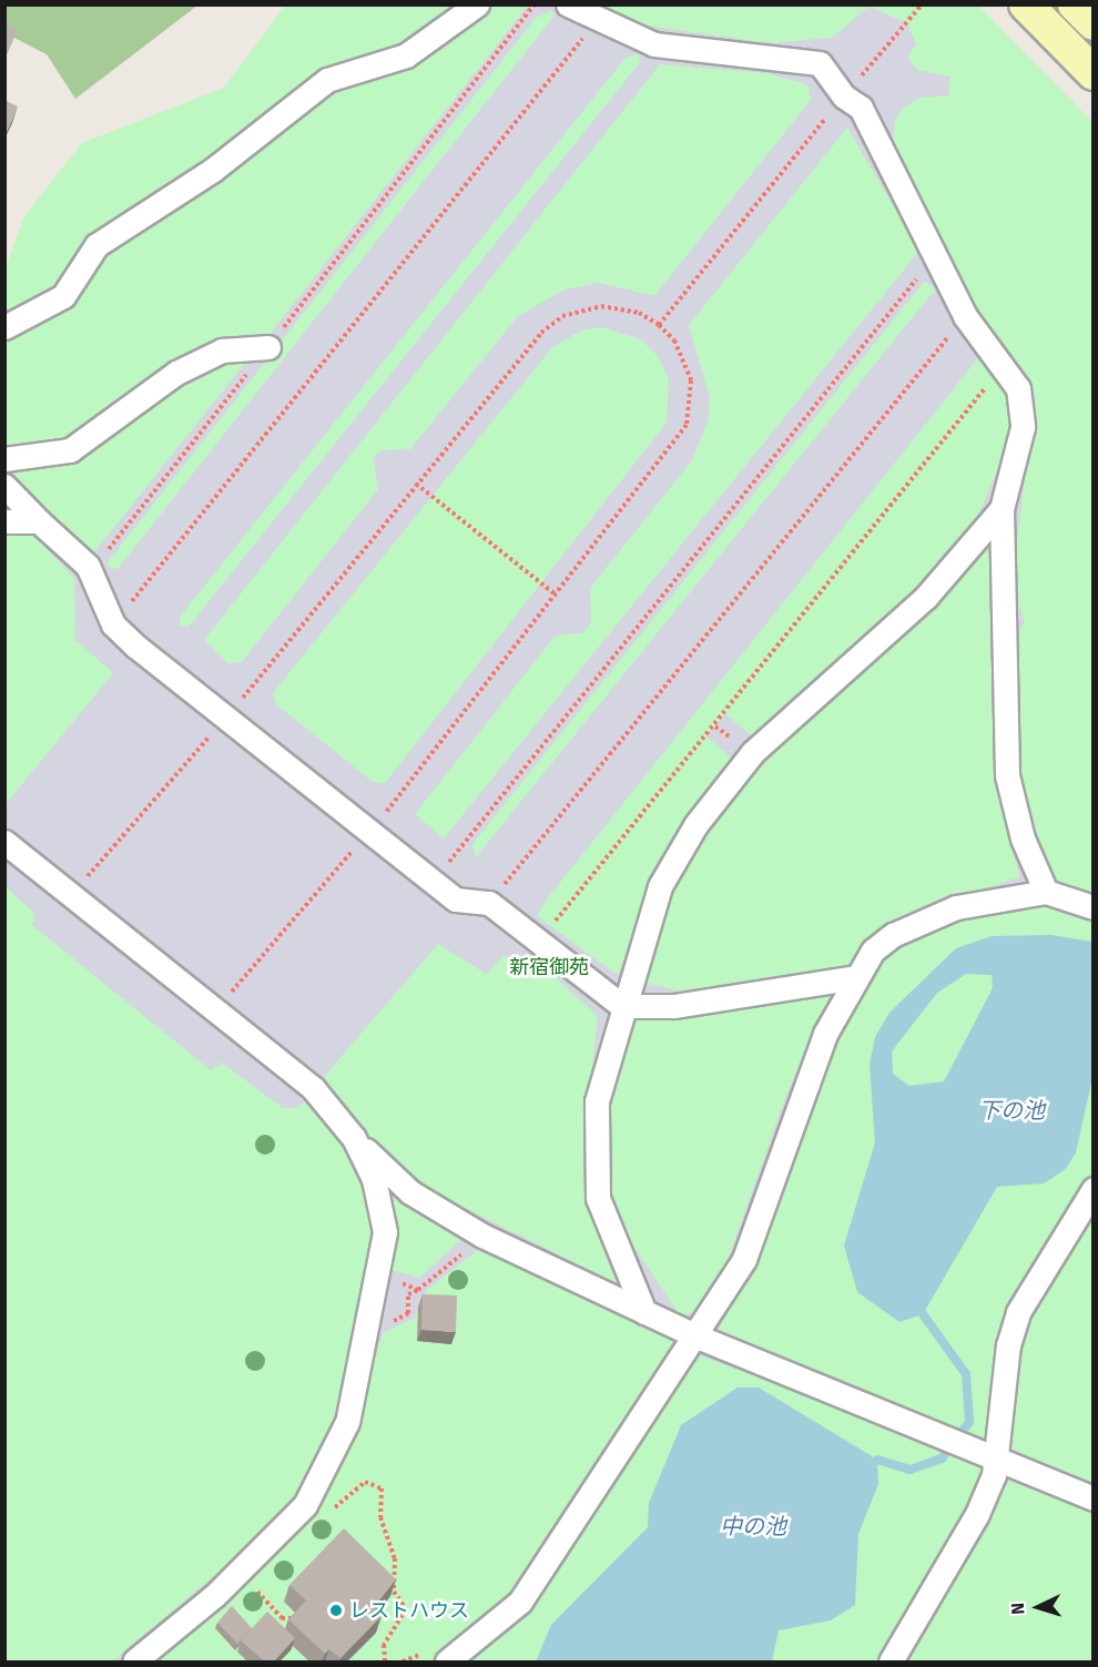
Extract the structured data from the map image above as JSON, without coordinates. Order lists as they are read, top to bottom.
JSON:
{
  "water": ["下の池", "中の池"],
  "parks": ["新宿御苑"],
  "places": ["レストハウス"],
  "north": "left"
}
